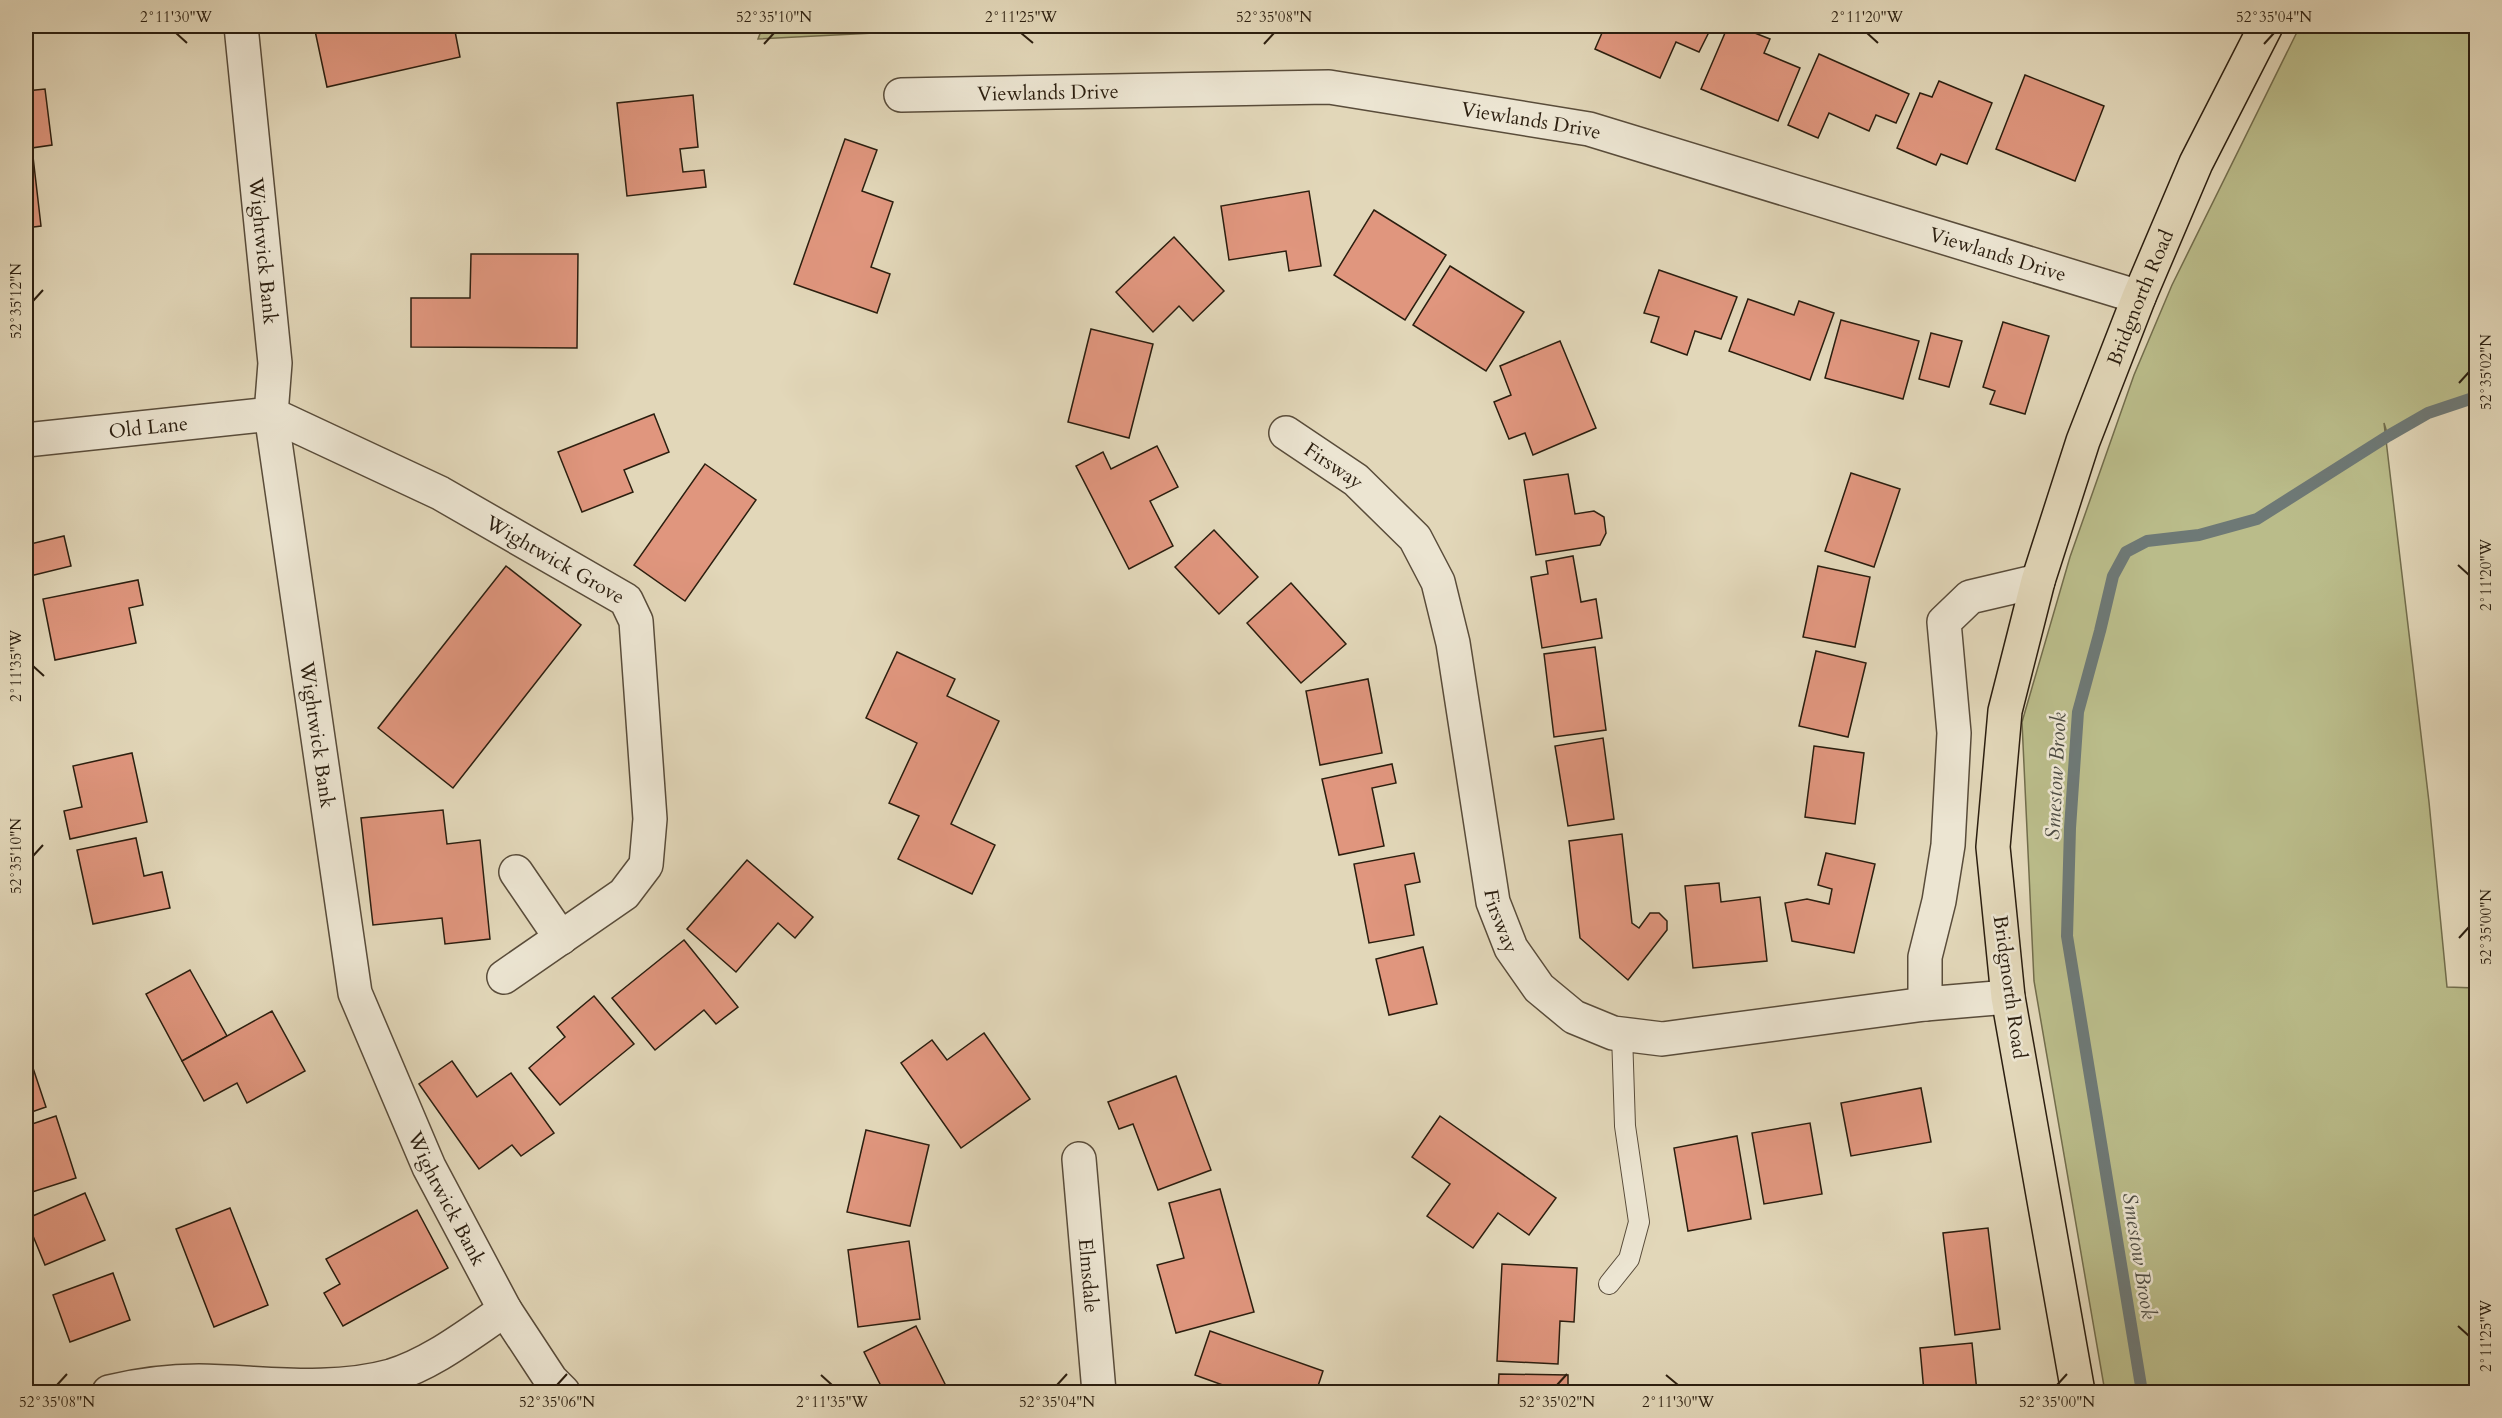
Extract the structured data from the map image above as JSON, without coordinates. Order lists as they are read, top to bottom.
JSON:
{
  "streets": {
    "highway": ["Bridgnorth Road"],
    "street": [
      "Viewlands Drive",
      "Wightwick Bank",
      "Old Lane",
      "Firsway",
      "Wightwick Grove",
      "Elmsdale"
    ]
  },
  "crossings": [
    ["Viewlands Drive", "Bridgnorth Road"],
    ["Wightwick Bank", "Old Lane"],
    ["Wightwick Bank", "Wightwick Grove"],
    ["Bridgnorth Road", "Firsway"],
    ["Old Lane", "Wightwick Grove"]
  ],
  "water": ["Smestow Brook"],
  "coordinates": [
    "2°11'30\"W",
    "52°35'10\"N",
    "2°11'25\"W",
    "52°35'08\"N",
    "2°11'20\"W",
    "52°35'04\"N",
    "52°35'12\"N",
    "52°35'02\"N",
    "2°11'35\"W",
    "52°35'00\"N",
    "52°35'06\"N"
  ]
}
